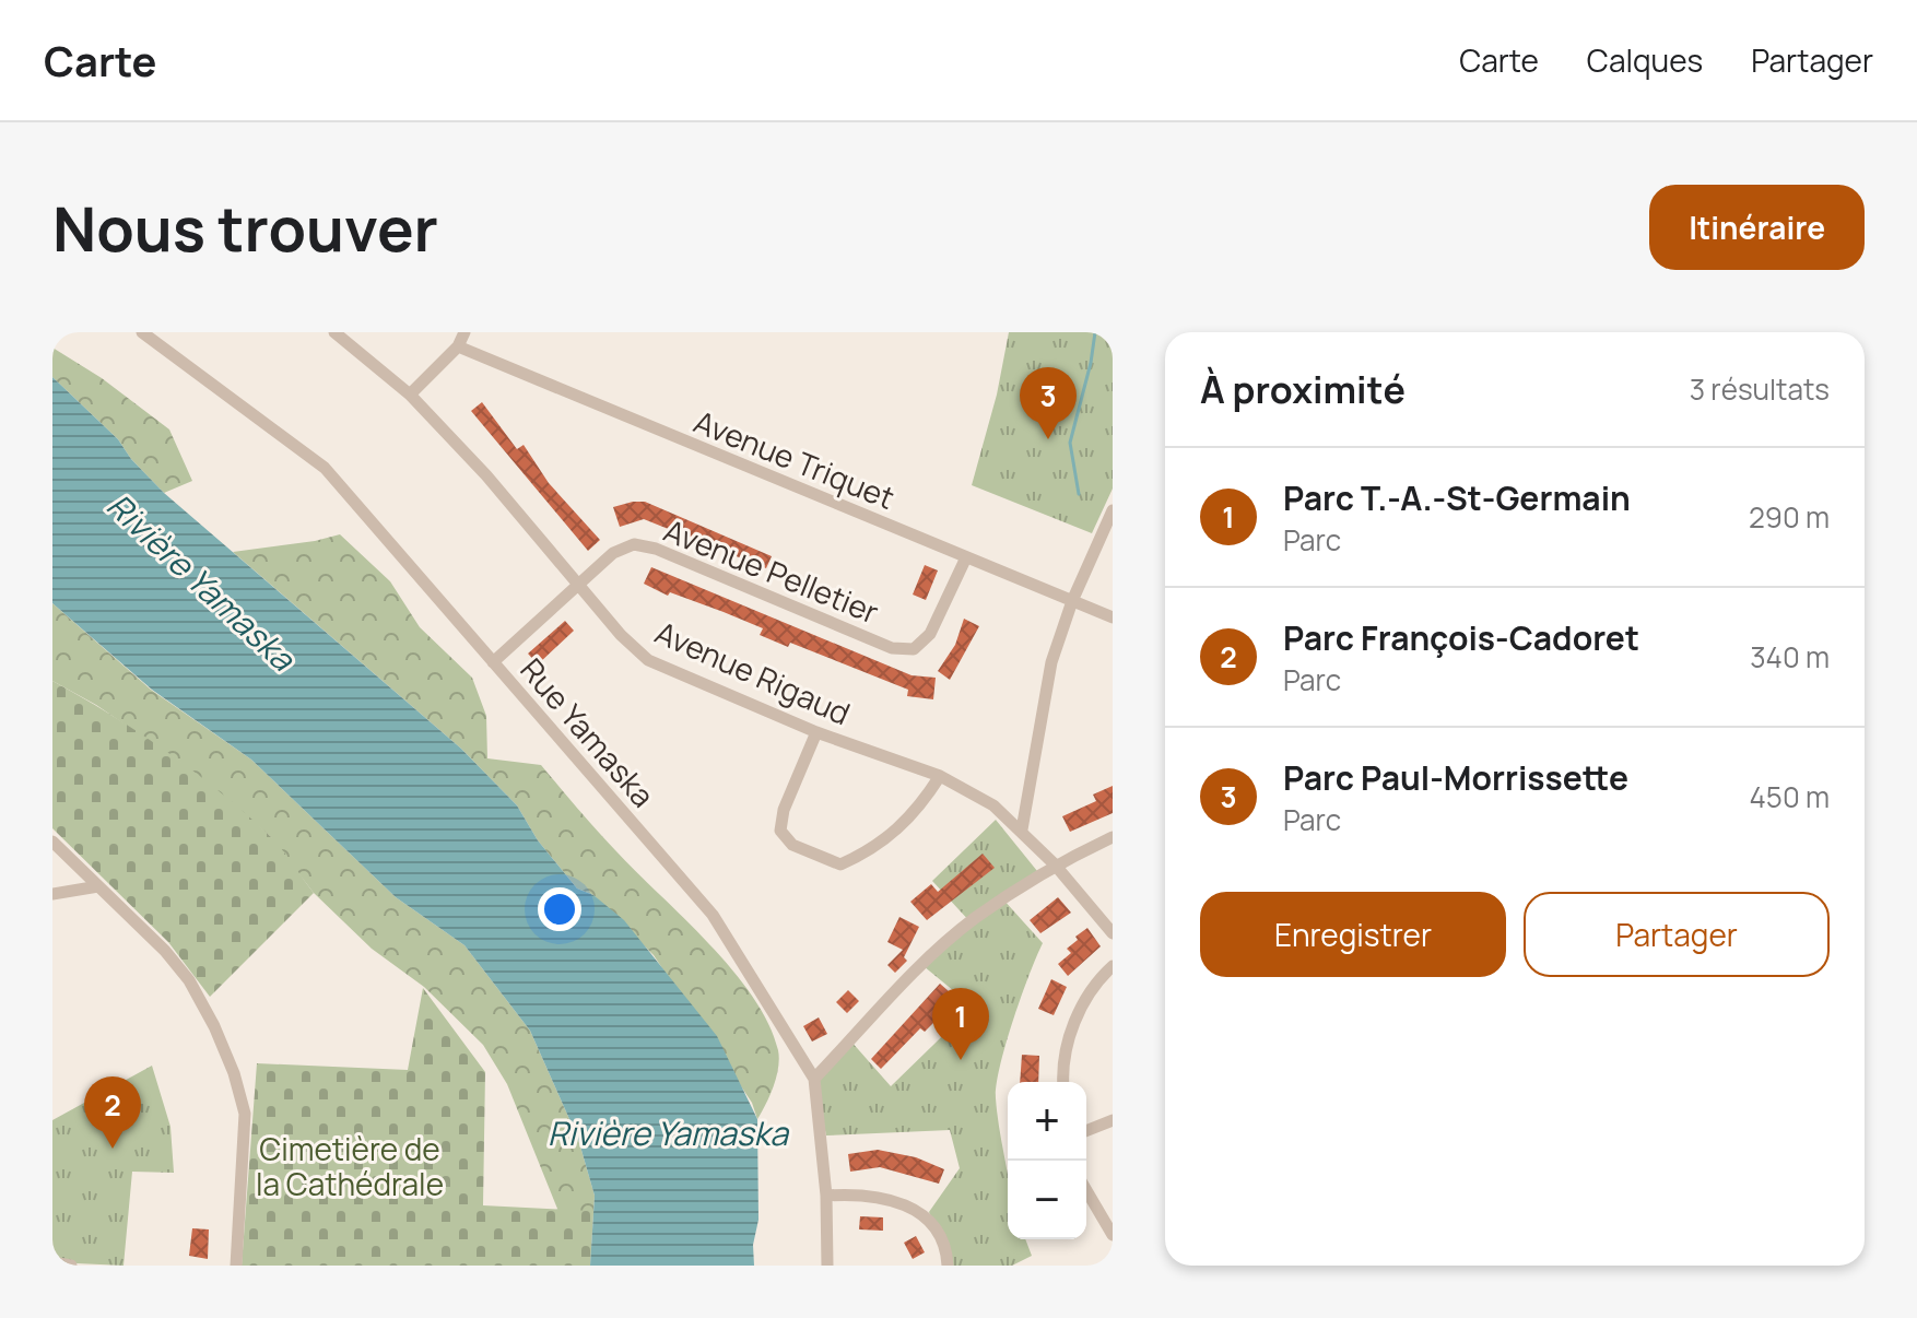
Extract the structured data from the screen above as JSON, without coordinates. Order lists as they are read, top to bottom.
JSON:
{
  "streets": {
    "street": [
      "Avenue Triquet",
      "Avenue Pelletier",
      "Avenue Rigaud",
      "Rue Yamaska"
    ]
  },
  "crossings": [
    ["Avenue Triquet", "Avenue Pelletier"],
    ["Avenue Pelletier", "Avenue Rigaud"],
    ["Avenue Pelletier", "Rue Yamaska"]
  ],
  "water": ["Rivière Yamaska"],
  "parks": ["Cimetière de la Cathédrale"],
  "page": {
    "header": "Carte",
    "nav": ["Carte", "Calques", "Partager"],
    "buttons": [
      "Itinéraire",
      ["Enregistrer", "Partager"]
    ],
    "title": "Nous trouver",
    "heading": ["À proximité", "3 résultats"],
    "pins": ["3", "1", "2"],
    "list": [
      {
        "mark": "1",
        "name": "Parc T.-A.-St-Germain",
        "note": "Parc",
        "value": "290 m"
      },
      {
        "mark": "2",
        "name": "Parc François-Cadoret",
        "note": "Parc",
        "value": "340 m"
      },
      {
        "mark": "3",
        "name": "Parc Paul-Morrissette",
        "note": "Parc",
        "value": "450 m"
      }
    ],
    "map_buttons": ["+", "−"]
  }
}
